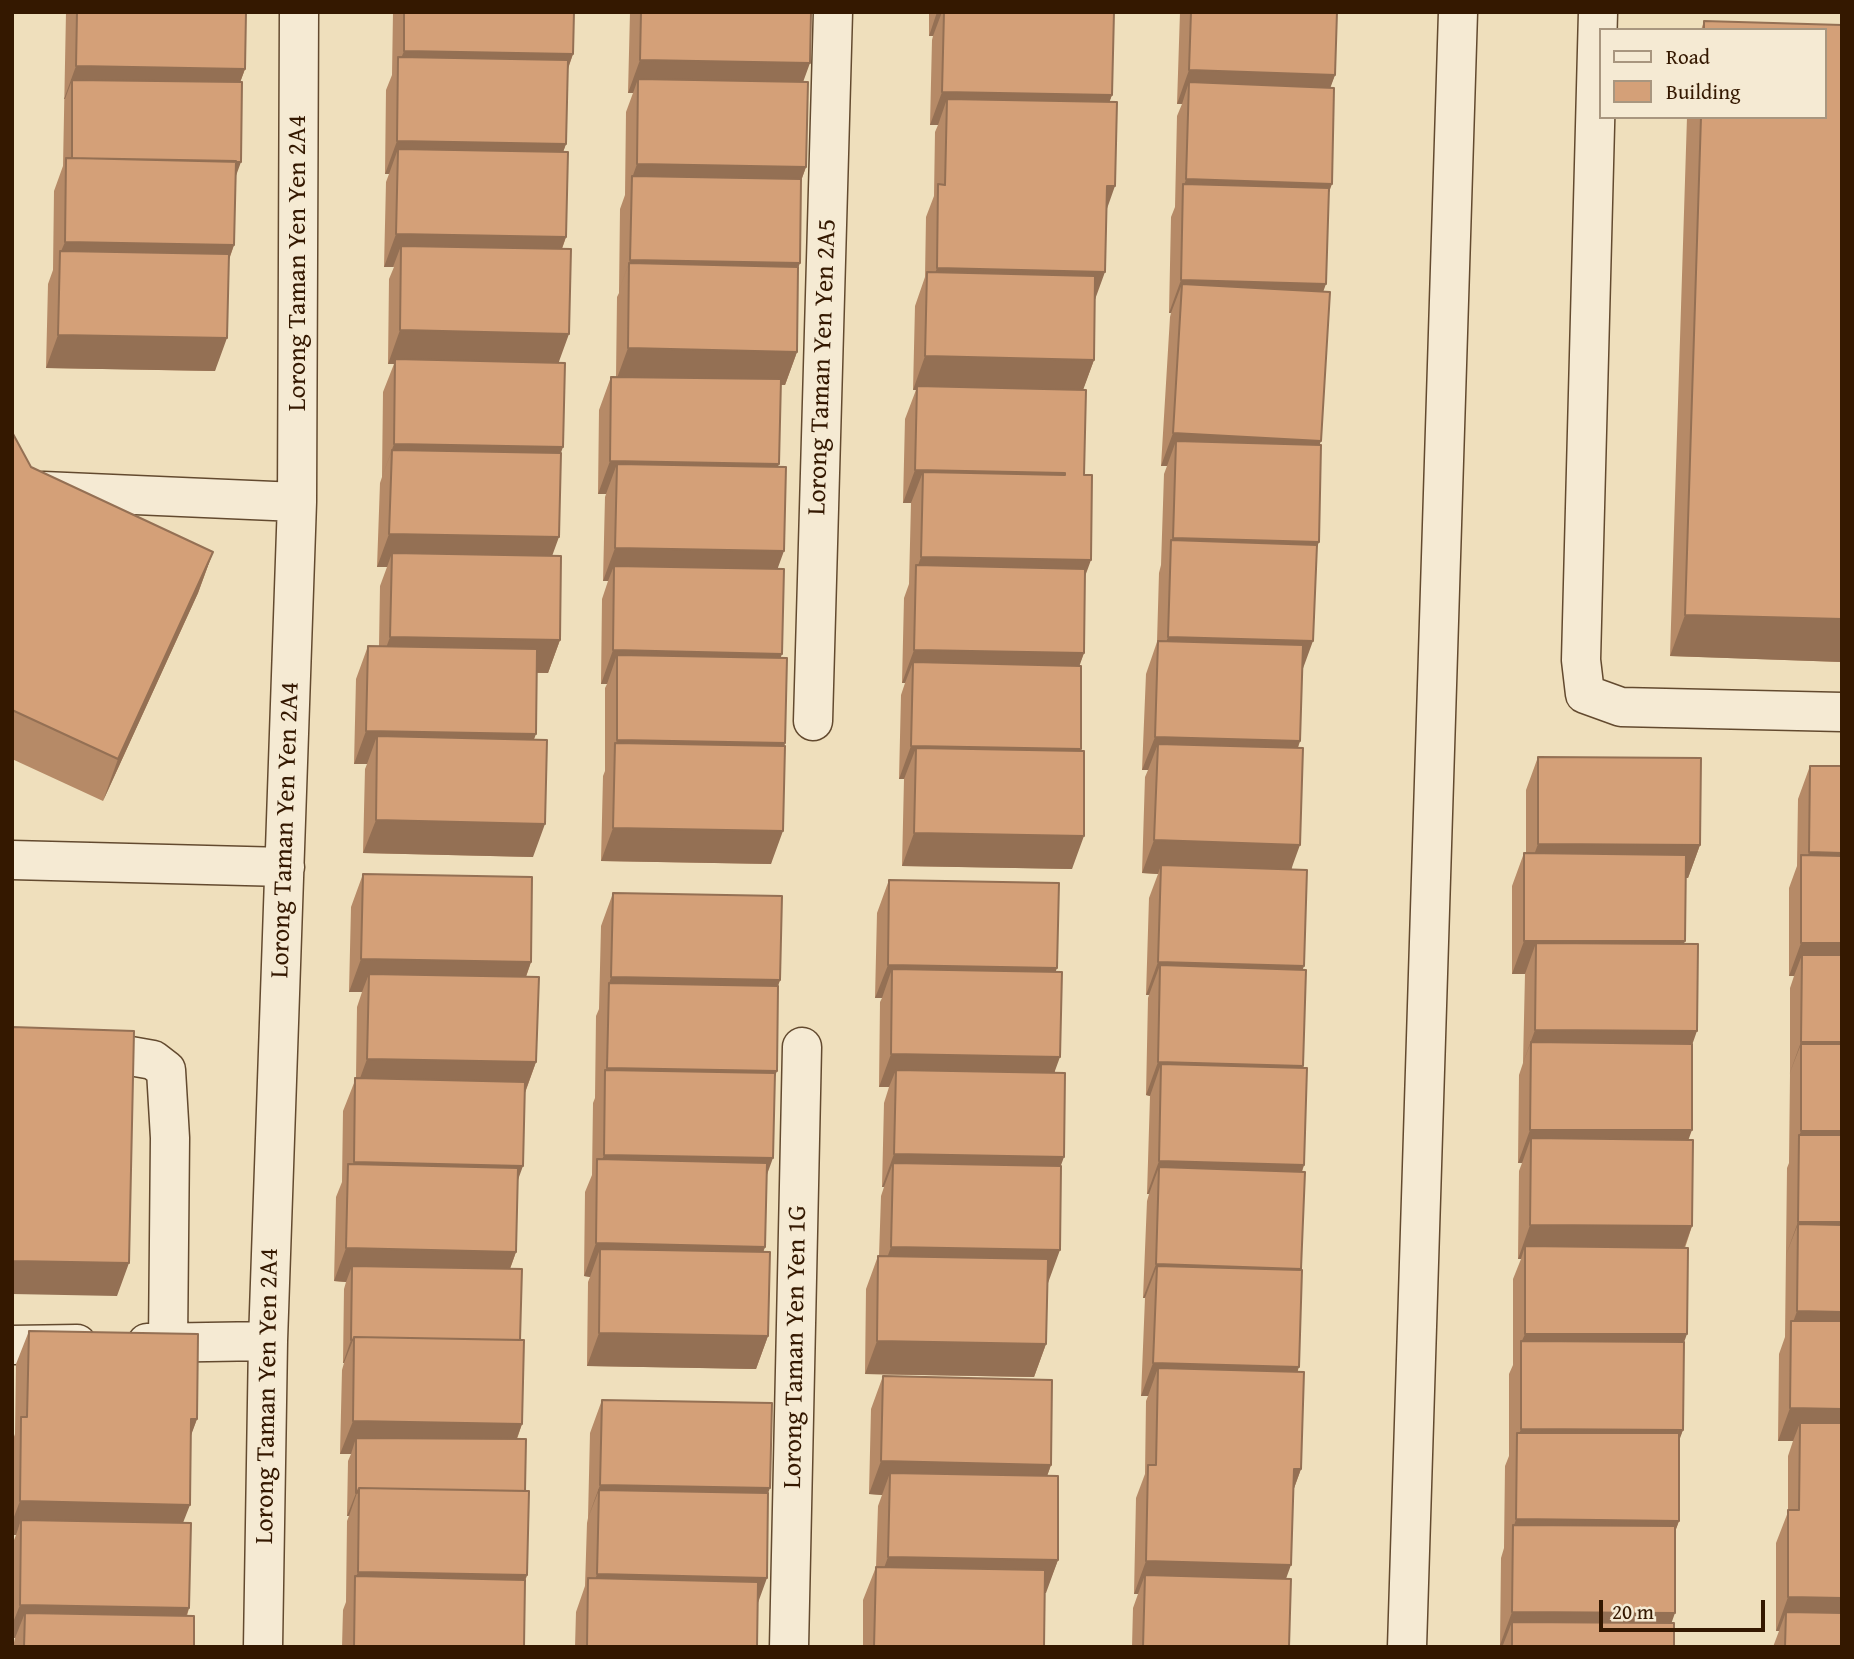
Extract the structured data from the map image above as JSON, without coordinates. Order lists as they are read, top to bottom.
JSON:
{
  "streets": {
    "street": ["Lorong Taman Yen Yen 2A4", "Lorong Taman Yen Yen 2A5", "Lorong Taman Yen Yen 1G"]
  },
  "legend": ["Road", "Building"],
  "scale_bar": "20 m"
}
